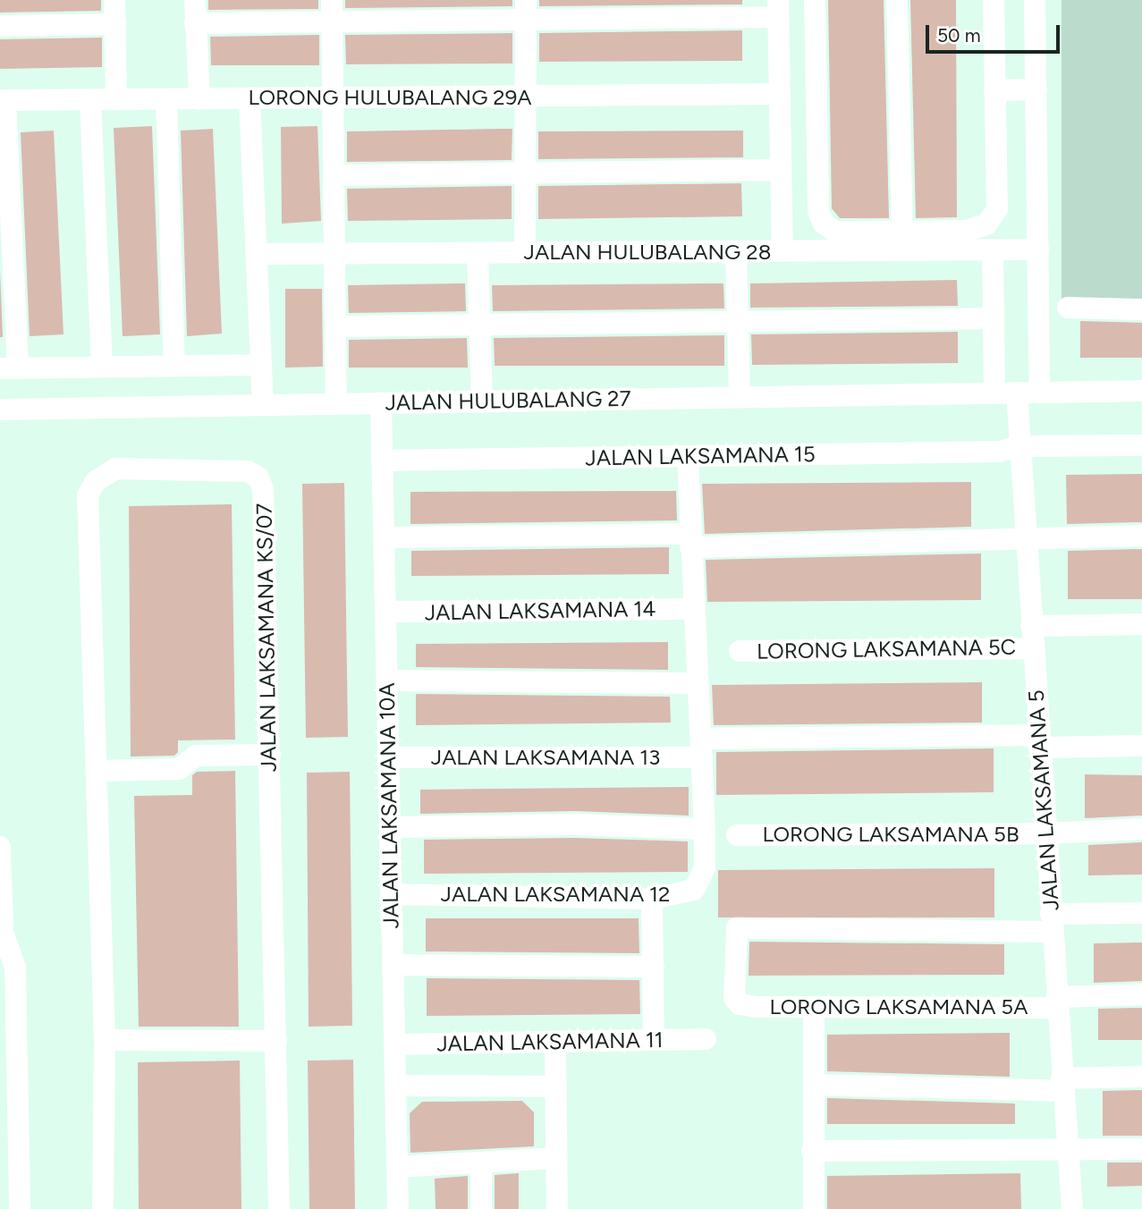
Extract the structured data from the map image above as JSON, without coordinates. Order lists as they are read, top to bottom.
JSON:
{
  "streets": {
    "street": [
      "LORONG HULUBALANG 29A",
      "JALAN HULUBALANG 28",
      "JALAN HULUBALANG 27",
      "JALAN LAKSAMANA 15",
      "JALAN LAKSAMANA 14",
      "JALAN LAKSAMANA KS/07",
      "LORONG LAKSAMANA 5C",
      "JALAN LAKSAMANA 13",
      "JALAN LAKSAMANA 5",
      "JALAN LAKSAMANA 10A",
      "LORONG LAKSAMANA 5B",
      "JALAN LAKSAMANA 12",
      "LORONG LAKSAMANA 5A",
      "JALAN LAKSAMANA 11"
    ]
  },
  "crossings": [
    ["JALAN HULUBALANG 28", "JALAN LAKSAMANA 5"],
    ["JALAN HULUBALANG 27", "JALAN LAKSAMANA 5"],
    ["JALAN HULUBALANG 27", "JALAN LAKSAMANA 10A"],
    ["JALAN LAKSAMANA 15", "JALAN LAKSAMANA 5"],
    ["JALAN LAKSAMANA 15", "JALAN LAKSAMANA 10A"],
    ["JALAN LAKSAMANA 14", "JALAN LAKSAMANA 10A"],
    ["LORONG LAKSAMANA 5C", "JALAN LAKSAMANA 5"],
    ["JALAN LAKSAMANA 13", "JALAN LAKSAMANA 5"],
    ["JALAN LAKSAMANA 13", "JALAN LAKSAMANA 10A"],
    ["JALAN LAKSAMANA 5", "LORONG LAKSAMANA 5B"],
    ["JALAN LAKSAMANA 5", "LORONG LAKSAMANA 5A"],
    ["JALAN LAKSAMANA 10A", "JALAN LAKSAMANA 12"],
    ["JALAN LAKSAMANA 10A", "JALAN LAKSAMANA 11"]
  ],
  "scale_bar": "50 m"
}
